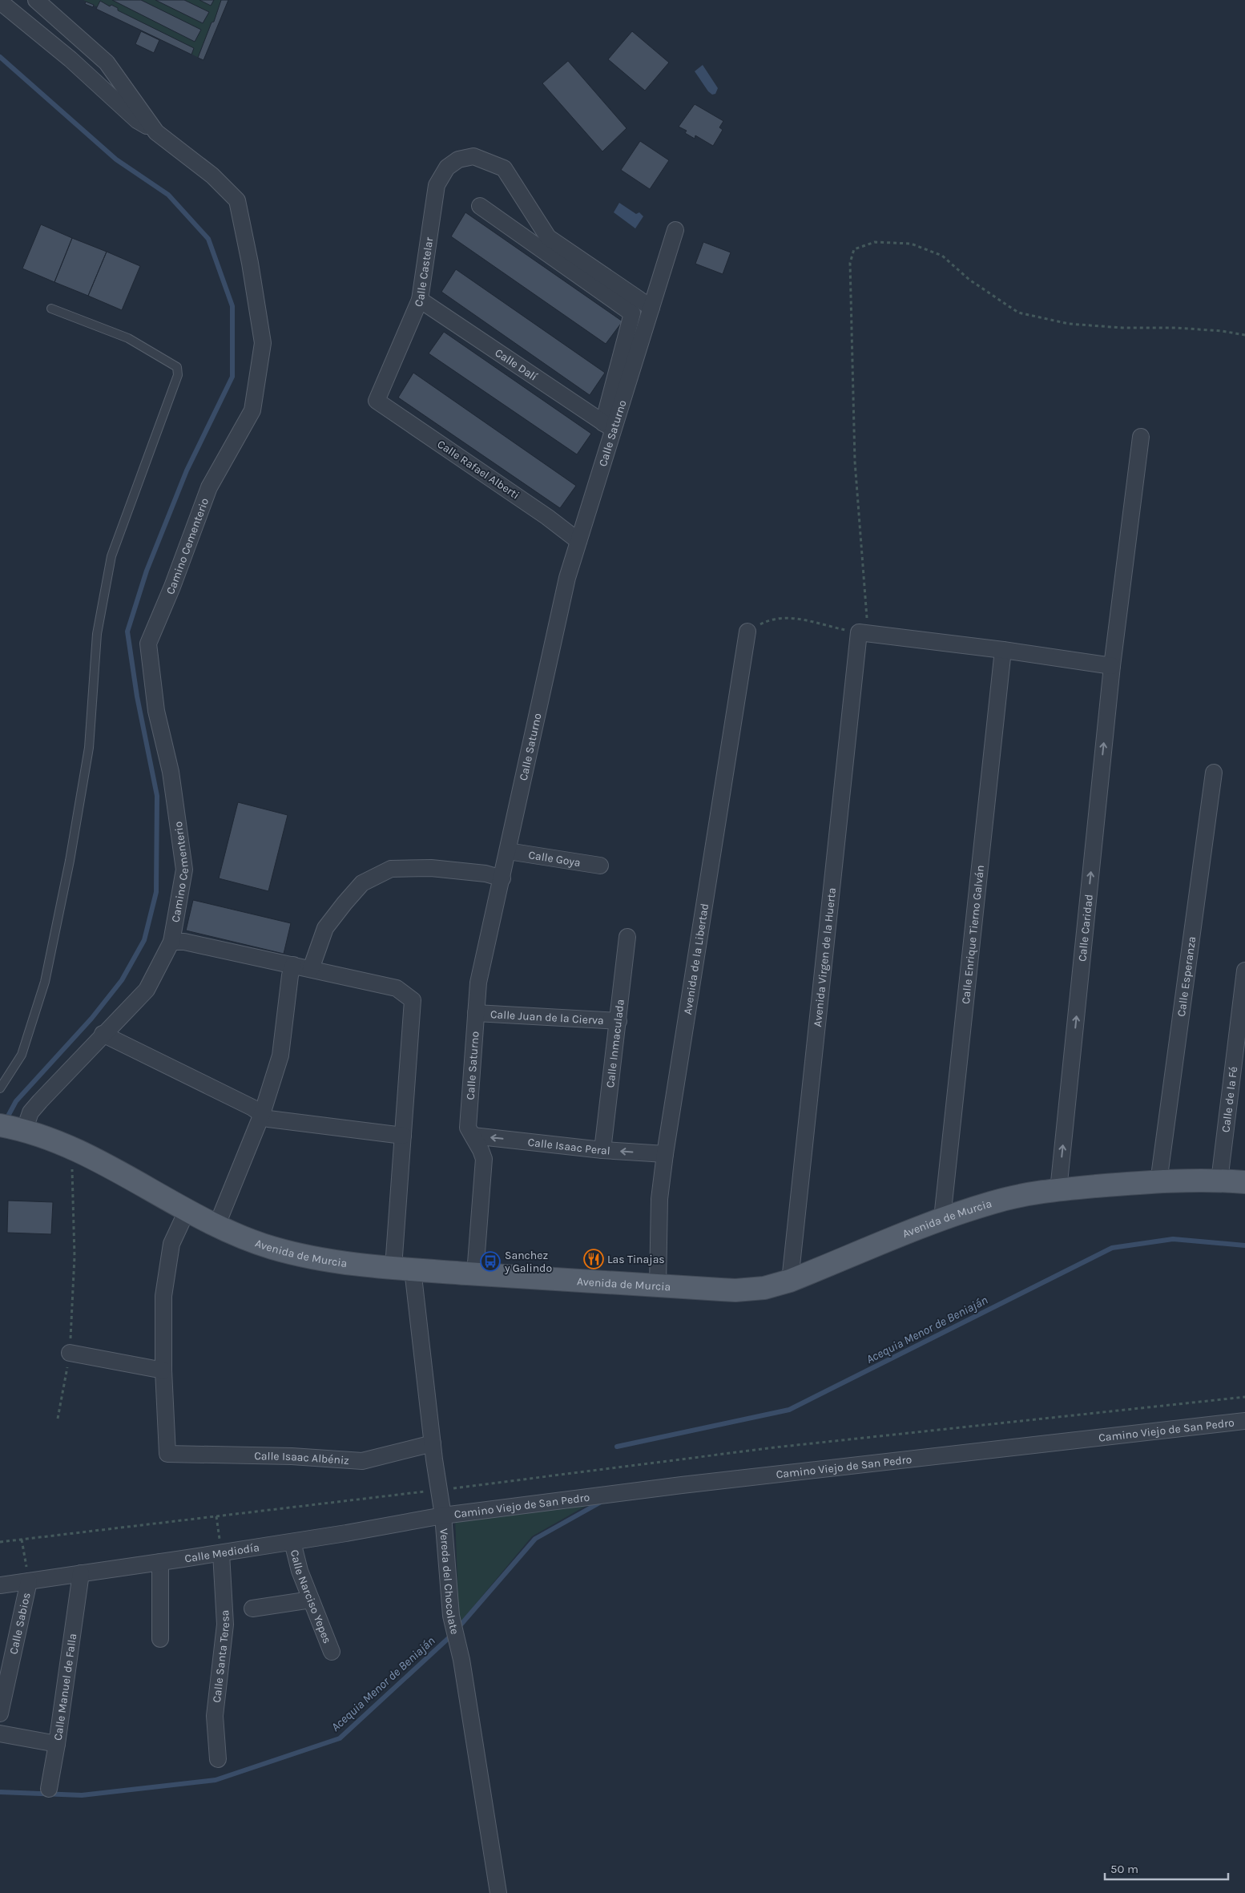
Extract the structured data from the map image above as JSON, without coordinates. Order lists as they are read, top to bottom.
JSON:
{
  "streets": {
    "main road": ["Avenida de Murcia"],
    "street": [
      "Calle Castelar",
      "Calle Dalí",
      "Calle Saturno",
      "Calle Rafael Alberti",
      "Camino Cementerio",
      "Calle Goya",
      "Calle Caridad",
      "Calle Enrique Tierno Galván",
      "Avenida Virgen de la Huerta",
      "Avenida de la Libertad",
      "Calle Esperanza",
      "Calle Juan de la Cierva",
      "Calle Inmaculada",
      "Calle de la Fé",
      "Calle Isaac Peral",
      "Camino Viejo de San Pedro",
      "Calle Isaac Albéniz",
      "Calle Mediodía",
      "Vereda del Chocolate",
      "Calle Narciso Yepes",
      "Calle Sabios",
      "Calle Santa Teresa",
      "Calle Manuel de Falla"
    ]
  },
  "crossings": [
    ["Calle Castelar", "Calle Dalí"],
    ["Calle Castelar", "Calle Saturno"],
    ["Calle Castelar", "Calle Rafael Alberti"],
    ["Calle Dalí", "Calle Saturno"],
    ["Calle Saturno", "Calle Rafael Alberti"],
    ["Calle Saturno", "Calle Goya"],
    ["Calle Saturno", "Calle Juan de la Cierva"],
    ["Calle Saturno", "Calle Isaac Peral"],
    ["Calle Saturno", "Avenida de Murcia"],
    ["Camino Cementerio", "Avenida de Murcia"],
    ["Calle Caridad", "Avenida de Murcia"],
    ["Calle Enrique Tierno Galván", "Avenida de Murcia"],
    ["Avenida Virgen de la Huerta", "Avenida de Murcia"],
    ["Avenida de la Libertad", "Calle Isaac Peral"],
    ["Avenida de la Libertad", "Avenida de Murcia"],
    ["Calle Esperanza", "Avenida de Murcia"],
    ["Calle Juan de la Cierva", "Calle Inmaculada"],
    ["Calle Inmaculada", "Calle Isaac Peral"],
    ["Calle de la Fé", "Avenida de Murcia"],
    ["Avenida de Murcia", "Vereda del Chocolate"],
    ["Camino Viejo de San Pedro", "Calle Mediodía"],
    ["Camino Viejo de San Pedro", "Vereda del Chocolate"],
    ["Calle Isaac Albéniz", "Vereda del Chocolate"],
    ["Calle Mediodía", "Vereda del Chocolate"],
    ["Calle Mediodía", "Calle Narciso Yepes"],
    ["Calle Mediodía", "Calle Sabios"],
    ["Calle Mediodía", "Calle Santa Teresa"],
    ["Calle Mediodía", "Calle Manuel de Falla"]
  ],
  "one_way": ["Calle Caridad", "Calle Isaac Peral"],
  "water": ["Acequia Menor de Beniaján"],
  "places": {
    "restaurant": ["Las Tinajas"],
    "bus stop": ["Sanchez y Galindo"]
  },
  "scale_bar": "50 m"
}
